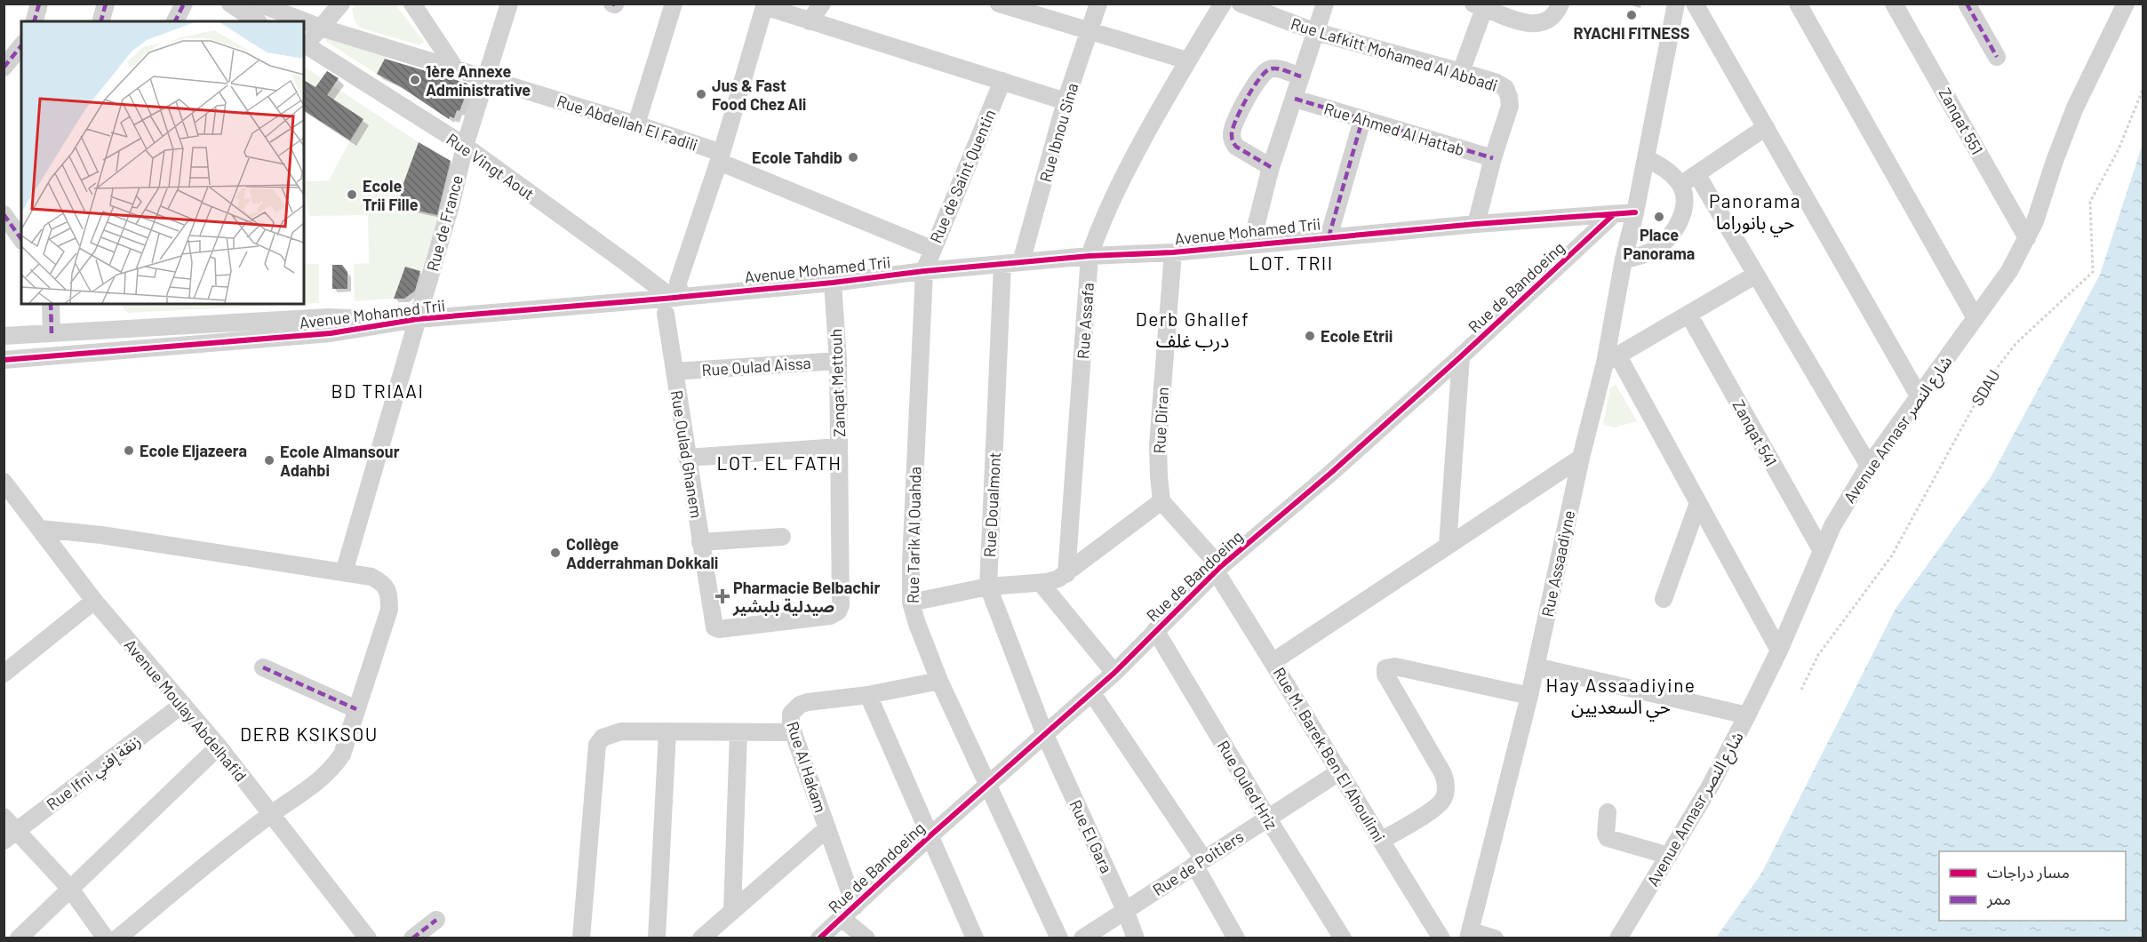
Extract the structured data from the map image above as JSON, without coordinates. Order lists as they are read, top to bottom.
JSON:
{
  "streets": {
    "street": [
      "Rue Lafkitt Mohamed Al Abbadi",
      "Zanqat 551",
      "Rue Abdellah El Fadili",
      "Rue Ahmed Al Hattab",
      "Rue Ibnou Sina",
      "Rue Vingt Aout",
      "Rue de Saint Quentin",
      "Rue de France",
      "Avenue Mohamed Trii",
      "Rue de Bandoeing",
      "Rue Assafa",
      "Rue Oulad Aissa",
      "Zanqat Mettouh",
      "Rue Diran",
      "Avenue Annasr شارع النصر",
      "Zanqat 541",
      "Rue Oulad Ghanem",
      "Rue Doualmont",
      "Rue Tarik Al Ouahda",
      "Rue Assaadiyne",
      "Avenue Moulay Abdelhafid",
      "Rue M. Barek Ben El Ahoulimi",
      "Rue Al Hakam",
      "Rue Ifni زنقة إفني",
      "Rue Ouled Hriz",
      "Rue El Gara",
      "Rue de Poitiers"
    ],
    "path": ["SDAU"]
  },
  "crossings": [
    ["Rue Lafkitt Mohamed Al Abbadi", "Rue Ahmed Al Hattab"],
    ["Rue Lafkitt Mohamed Al Abbadi", "Avenue Mohamed Trii"],
    ["Zanqat 551", "Avenue Annasr شارع النصر"],
    ["Rue Abdellah El Fadili", "Rue de Saint Quentin"],
    ["Rue Abdellah El Fadili", "Rue de France"],
    ["Rue Abdellah El Fadili", "Rue Oulad Ghanem"],
    ["Rue Ibnou Sina", "Avenue Mohamed Trii"],
    ["Rue Vingt Aout", "Rue de France"],
    ["Rue Vingt Aout", "Avenue Mohamed Trii"],
    ["Rue Vingt Aout", "Rue Oulad Ghanem"],
    ["Rue de Saint Quentin", "Avenue Mohamed Trii"],
    ["Rue de Saint Quentin", "Rue Tarik Al Ouahda"],
    ["Rue de France", "Avenue Mohamed Trii"],
    ["Avenue Mohamed Trii", "Rue de Bandoeing"],
    ["Avenue Mohamed Trii", "Rue Assafa"],
    ["Avenue Mohamed Trii", "Zanqat Mettouh"],
    ["Avenue Mohamed Trii", "Rue Diran"],
    ["Avenue Mohamed Trii", "Rue Oulad Ghanem"],
    ["Avenue Mohamed Trii", "Rue Doualmont"],
    ["Avenue Mohamed Trii", "Rue Tarik Al Ouahda"],
    ["Avenue Mohamed Trii", "Rue Assaadiyne"],
    ["Rue de Bandoeing", "Rue Doualmont"],
    ["Rue de Bandoeing", "Rue Tarik Al Ouahda"],
    ["Rue de Bandoeing", "Rue M. Barek Ben El Ahoulimi"],
    ["Rue de Bandoeing", "Rue Al Hakam"],
    ["Rue de Bandoeing", "Rue Ouled Hriz"],
    ["Rue de Bandoeing", "Rue El Gara"],
    ["Rue Oulad Aissa", "Zanqat Mettouh"],
    ["Rue Oulad Aissa", "Rue Oulad Ghanem"],
    ["Zanqat Mettouh", "Rue Oulad Ghanem"],
    ["Avenue Annasr شارع النصر", "Zanqat 541"],
    ["Rue Doualmont", "Rue El Gara"],
    ["Rue Tarik Al Ouahda", "Rue Al Hakam"],
    ["Avenue Moulay Abdelhafid", "Rue Ifni زنقة إفني"],
    ["Rue M. Barek Ben El Ahoulimi", "Rue de Poitiers"],
    ["Rue Ouled Hriz", "Rue de Poitiers"],
    ["Rue El Gara", "Rue de Poitiers"]
  ],
  "districts": [
    "Panorama حي بانوراما",
    "LOT. TRII",
    "Derb Ghallef درب غلف",
    "BD TRIAAI",
    "LOT. EL FATH",
    "Hay Assaadiyine حي السعديين",
    "DERB KSIKSOU"
  ],
  "places": {
    "other": [
      "RYACHI FITNESS",
      "1ère Annexe Administrative",
      "Jus & Fast Food Chez Ali",
      "Ecole Tahdib",
      "Ecole Trii Fille",
      "Place Panorama",
      "Ecole Etrii",
      "Ecole Eljazeera",
      "Ecole Almansour Adahbi",
      "Collège Adderrahman Dokkali"
    ],
    "health": ["Pharmacie Belbachir صيدلية بلبشير"]
  },
  "legend": ["مسار دراجات", "ممر"]
}
